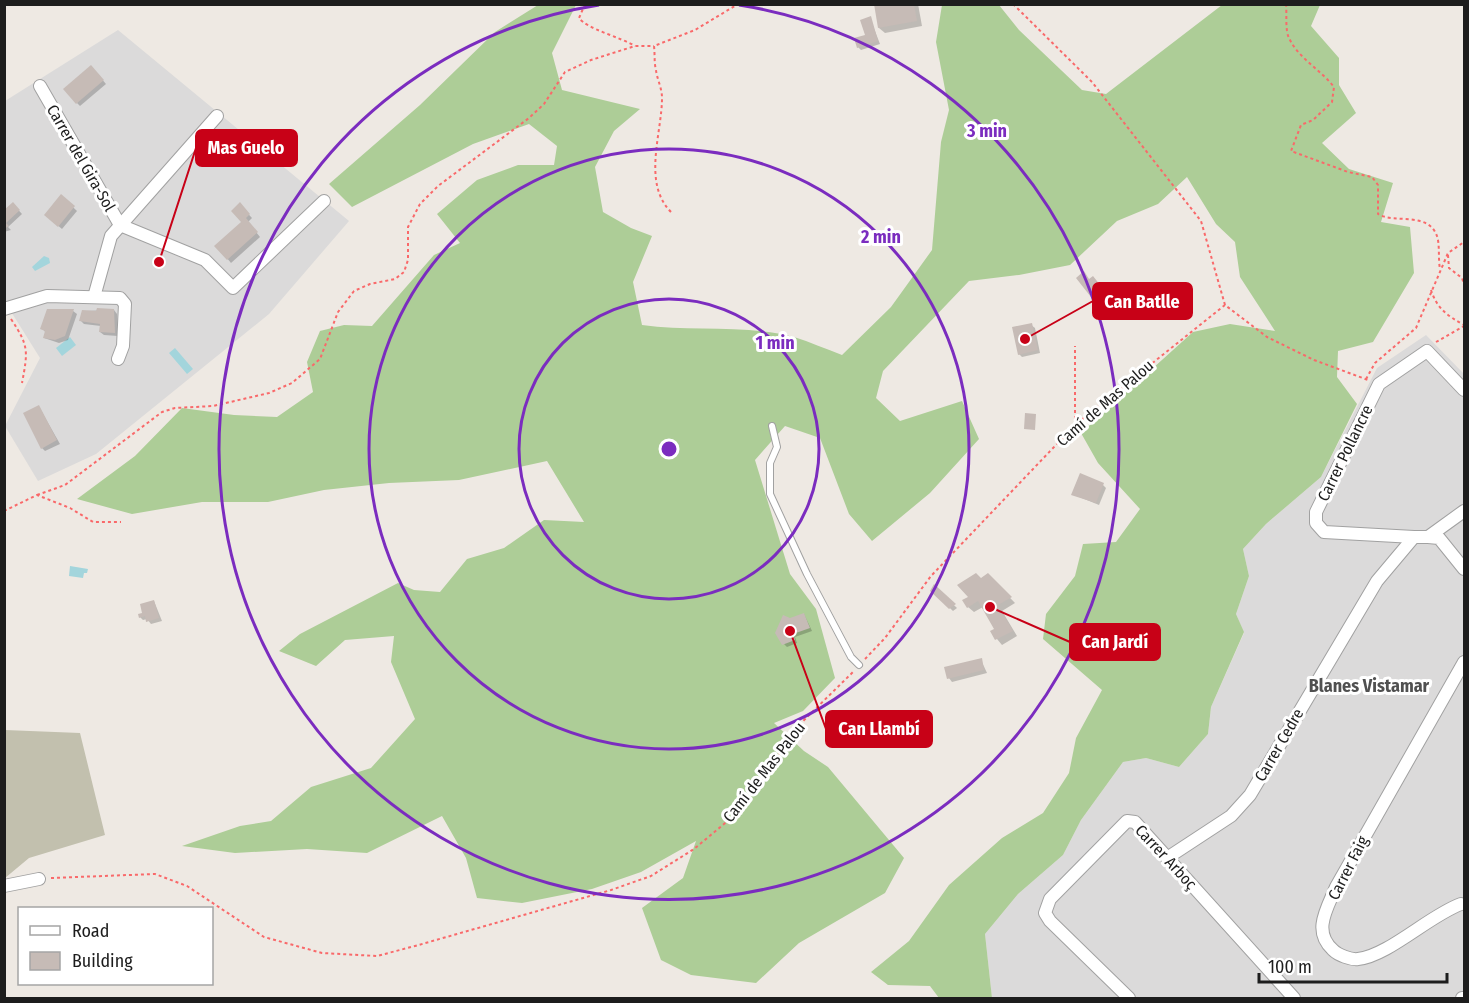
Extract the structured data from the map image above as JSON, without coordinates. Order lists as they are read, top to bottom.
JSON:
{
  "streets": {
    "street": [
      "Carrer del Gira-Sol",
      "Carrer Pollancre",
      "Carrer Cedre",
      "Carrer Arboç",
      "Carrer Faig"
    ],
    "path": ["Camí de Mas Palou"]
  },
  "crossings": [
    ["Carrer Pollancre", "Carrer Cedre"],
    ["Carrer Cedre", "Carrer Arboç"]
  ],
  "districts": ["Blanes Vistamar"],
  "places": [
    "Mas Guelo",
    "Can Batlle",
    "Can Jardí",
    "Can Llambí"
  ],
  "legend": ["Road", "Building"],
  "scale_bar": "100 m",
  "rings": ["3 min", "2 min", "1 min"]
}
